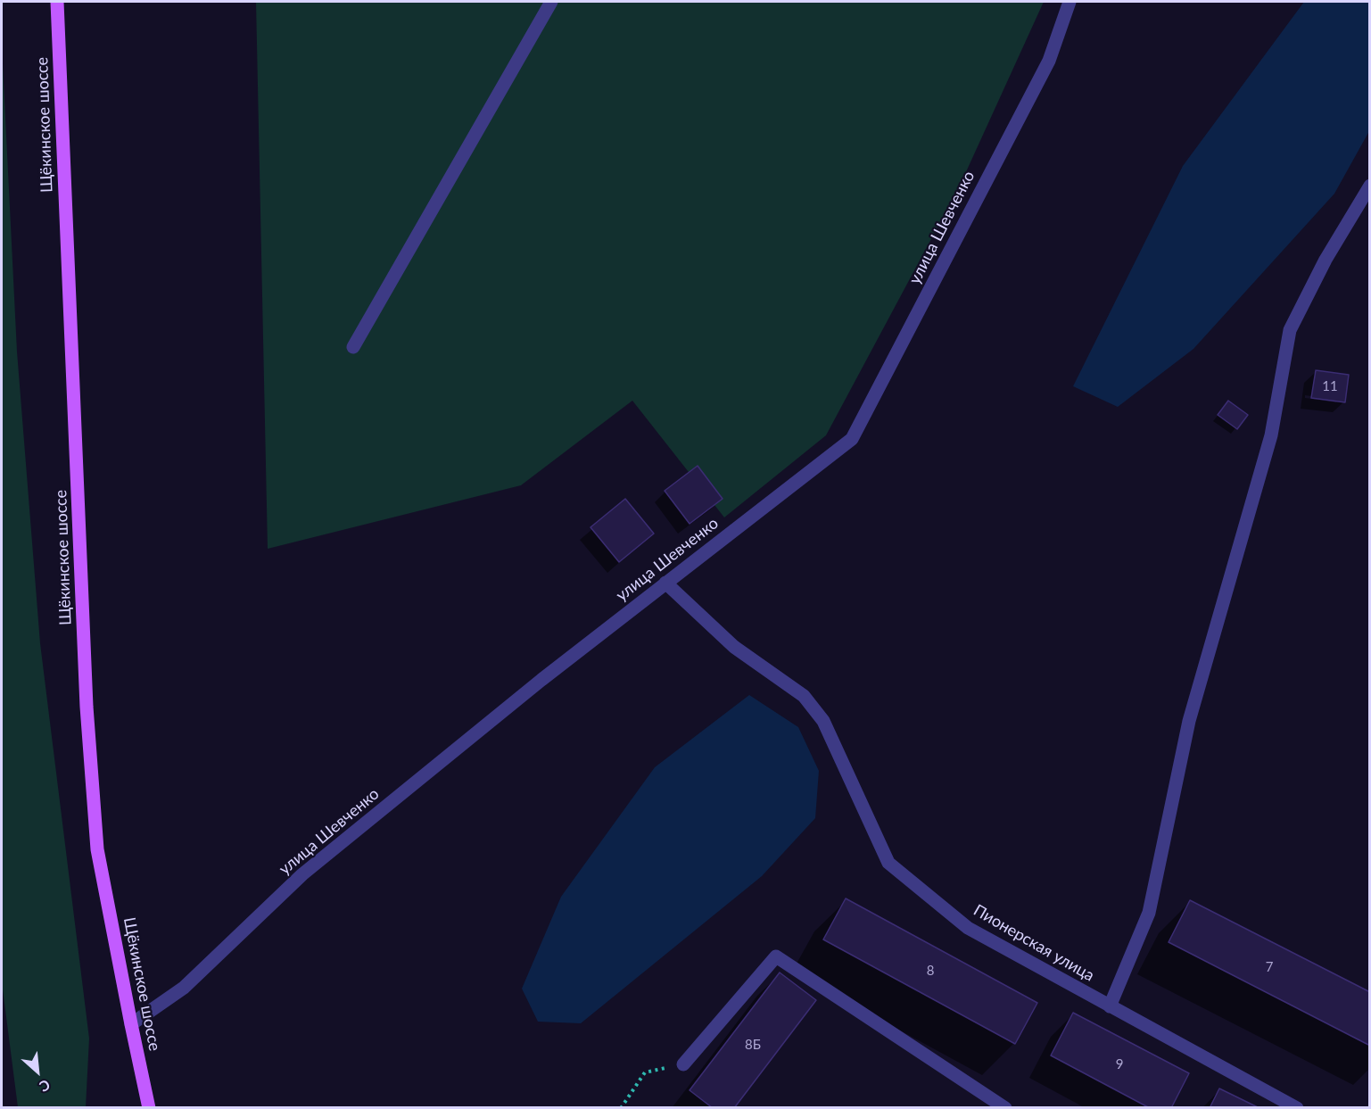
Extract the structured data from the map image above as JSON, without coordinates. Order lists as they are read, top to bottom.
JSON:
{
  "streets": {
    "main road": ["Щёкинское шоссе"],
    "street": ["улица Шевченко", "Пионерская улица"]
  },
  "crossings": [
    ["Щёкинское шоссе", "улица Шевченко"],
    ["улица Шевченко", "Пионерская улица"]
  ],
  "house_numbers": [
    "11",
    "7",
    "8",
    "8Б",
    "9"
  ],
  "north": "bottom right"
}
